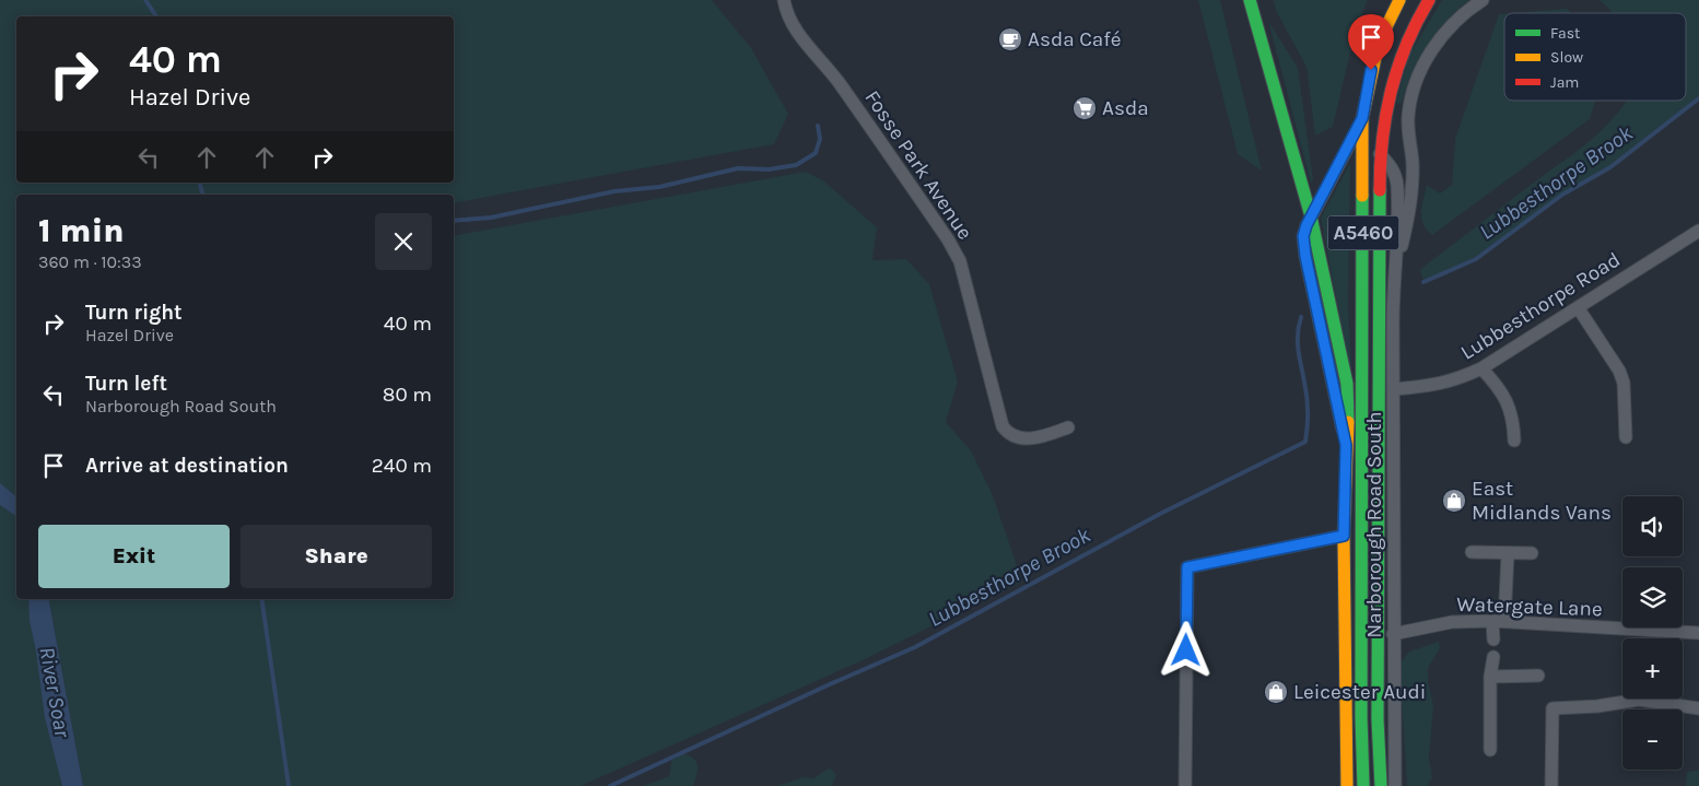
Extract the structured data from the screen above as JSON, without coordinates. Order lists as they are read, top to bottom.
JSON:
{
  "streets": {
    "main road": ["A5460", "Narborough Road South"],
    "street": ["Fosse Park Avenue", "Lubbesthorpe Road", "Watergate Lane"]
  },
  "crossings": [
    ["Lubbesthorpe Road", "Narborough Road South"],
    ["Narborough Road South", "Watergate Lane"]
  ],
  "water": ["Lubbesthorpe Brook", "River Soar"],
  "places": {
    "cafe": ["Asda Café"],
    "supermarket": ["Asda"],
    "shop": ["East Midlands Vans", "Leicester Audi"]
  },
  "legend": ["Fast", "Slow", "Jam"],
  "page": {
    "turn": ["40 m", "Hazel Drive"],
    "heading": ["1 min", "360 m · 10:33"],
    "list": [
      {
        "name": "Turn right",
        "note": "Hazel Drive",
        "value": "40 m"
      },
      {
        "name": "Turn left",
        "note": "Narborough Road South",
        "value": "80 m"
      },
      {
        "name": "Arrive at destination",
        "value": "240 m"
      }
    ],
    "map_buttons": ["+", "−"],
    "buttons": ["Exit", "Share"]
  }
}
